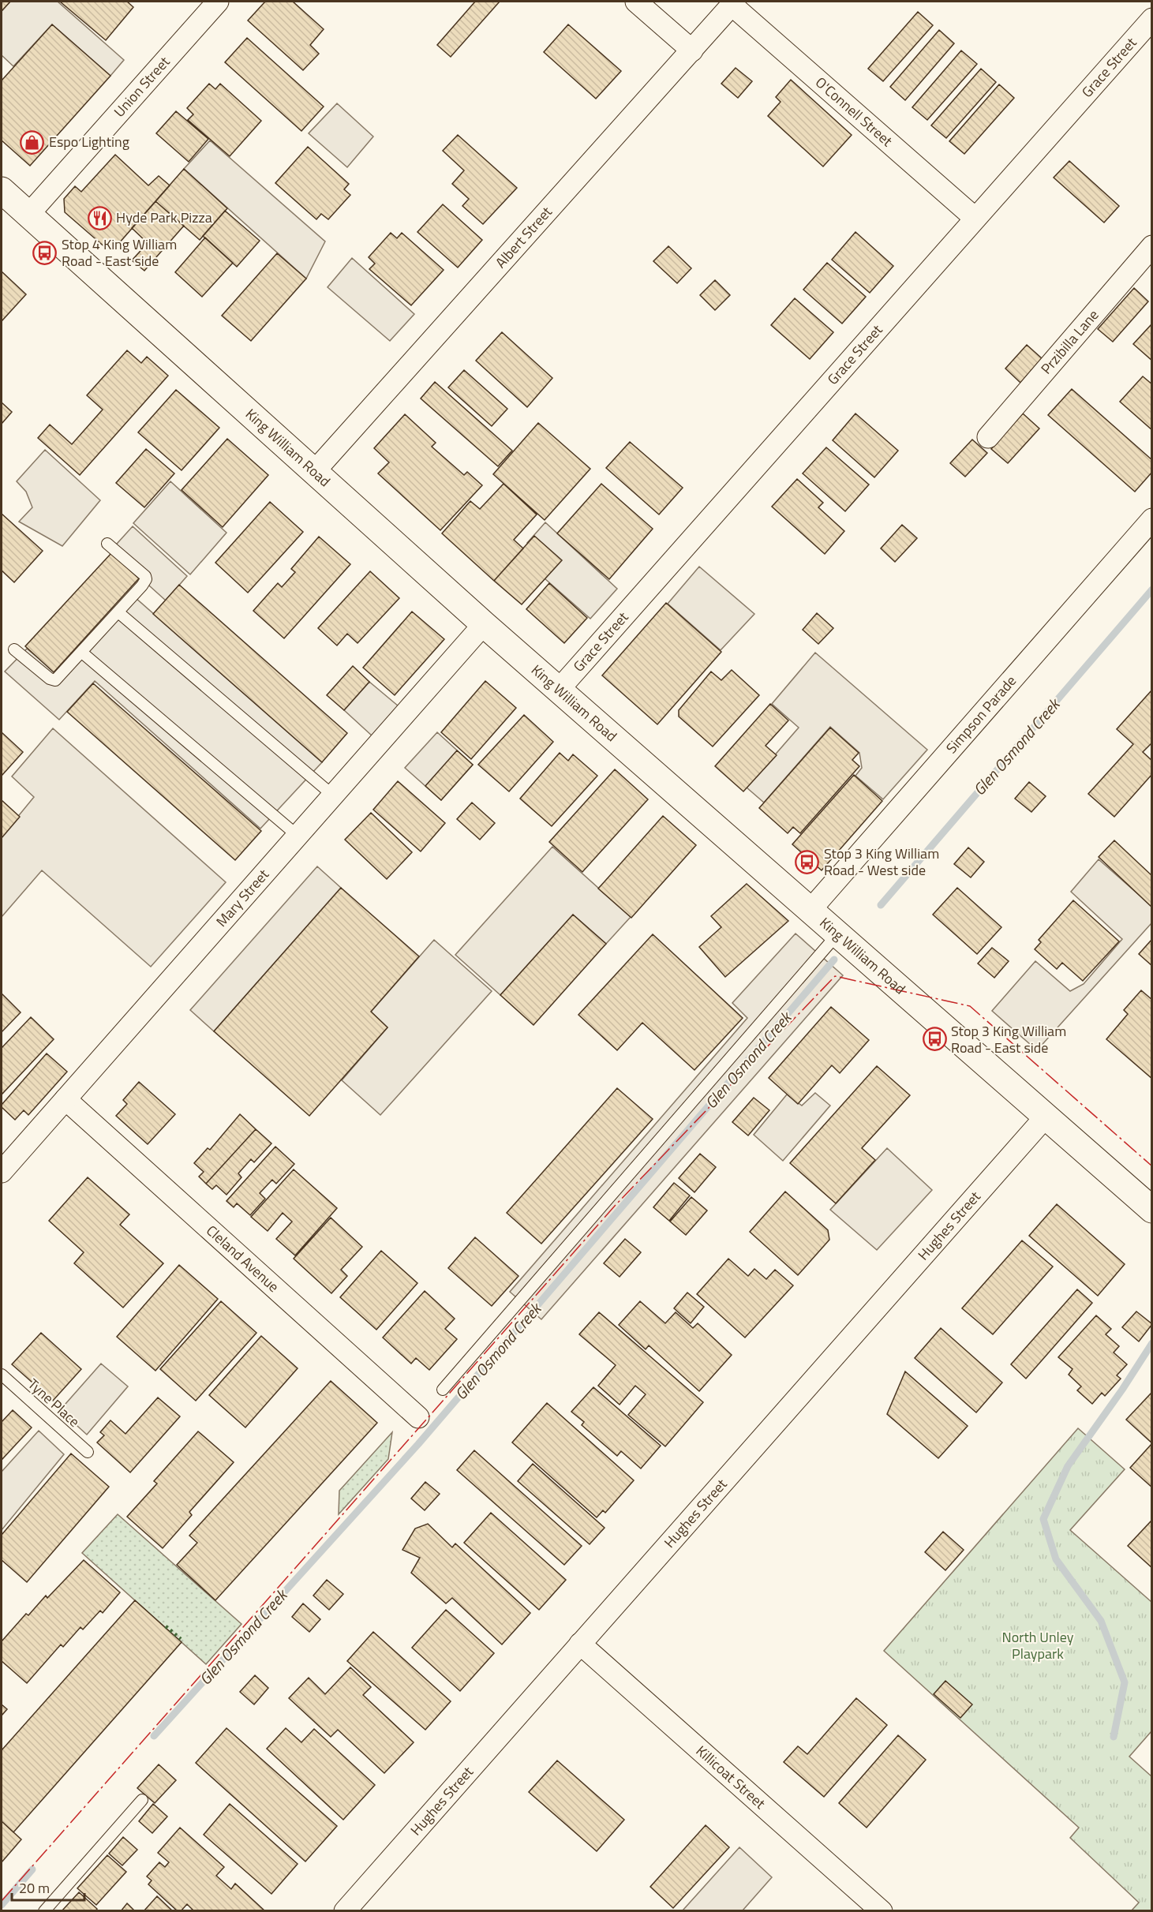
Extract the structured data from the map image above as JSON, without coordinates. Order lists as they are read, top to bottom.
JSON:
{
  "streets": {
    "main road": ["King William Road"],
    "street": [
      "Grace Street",
      "Union Street",
      "O'Connell Street",
      "Albert Street",
      "Przibilla Lane",
      "Simpson Parade",
      "Mary Street",
      "Hughes Street",
      "Cleland Avenue",
      "Killicoat Street"
    ],
    "lane": ["Tyne Place"]
  },
  "crossings": [
    ["Grace Street", "O'Connell Street"],
    ["Grace Street", "King William Road"],
    ["Union Street", "King William Road"],
    ["O'Connell Street", "Albert Street"],
    ["Albert Street", "King William Road"],
    ["King William Road", "Simpson Parade"],
    ["King William Road", "Mary Street"],
    ["King William Road", "Hughes Street"],
    ["Mary Street", "Cleland Avenue"],
    ["Hughes Street", "Killicoat Street"]
  ],
  "water": ["Glen Osmond Creek"],
  "parks": ["North Unley Playpark"],
  "places": {
    "shop": ["Espo Lighting"],
    "restaurant": ["Hyde Park Pizza"],
    "bus stop": ["Stop 4 King William Road - East side", "Stop 3 King William Road - West side", "Stop 3 King William Road - East side"]
  },
  "scale_bar": "20 m"
}
